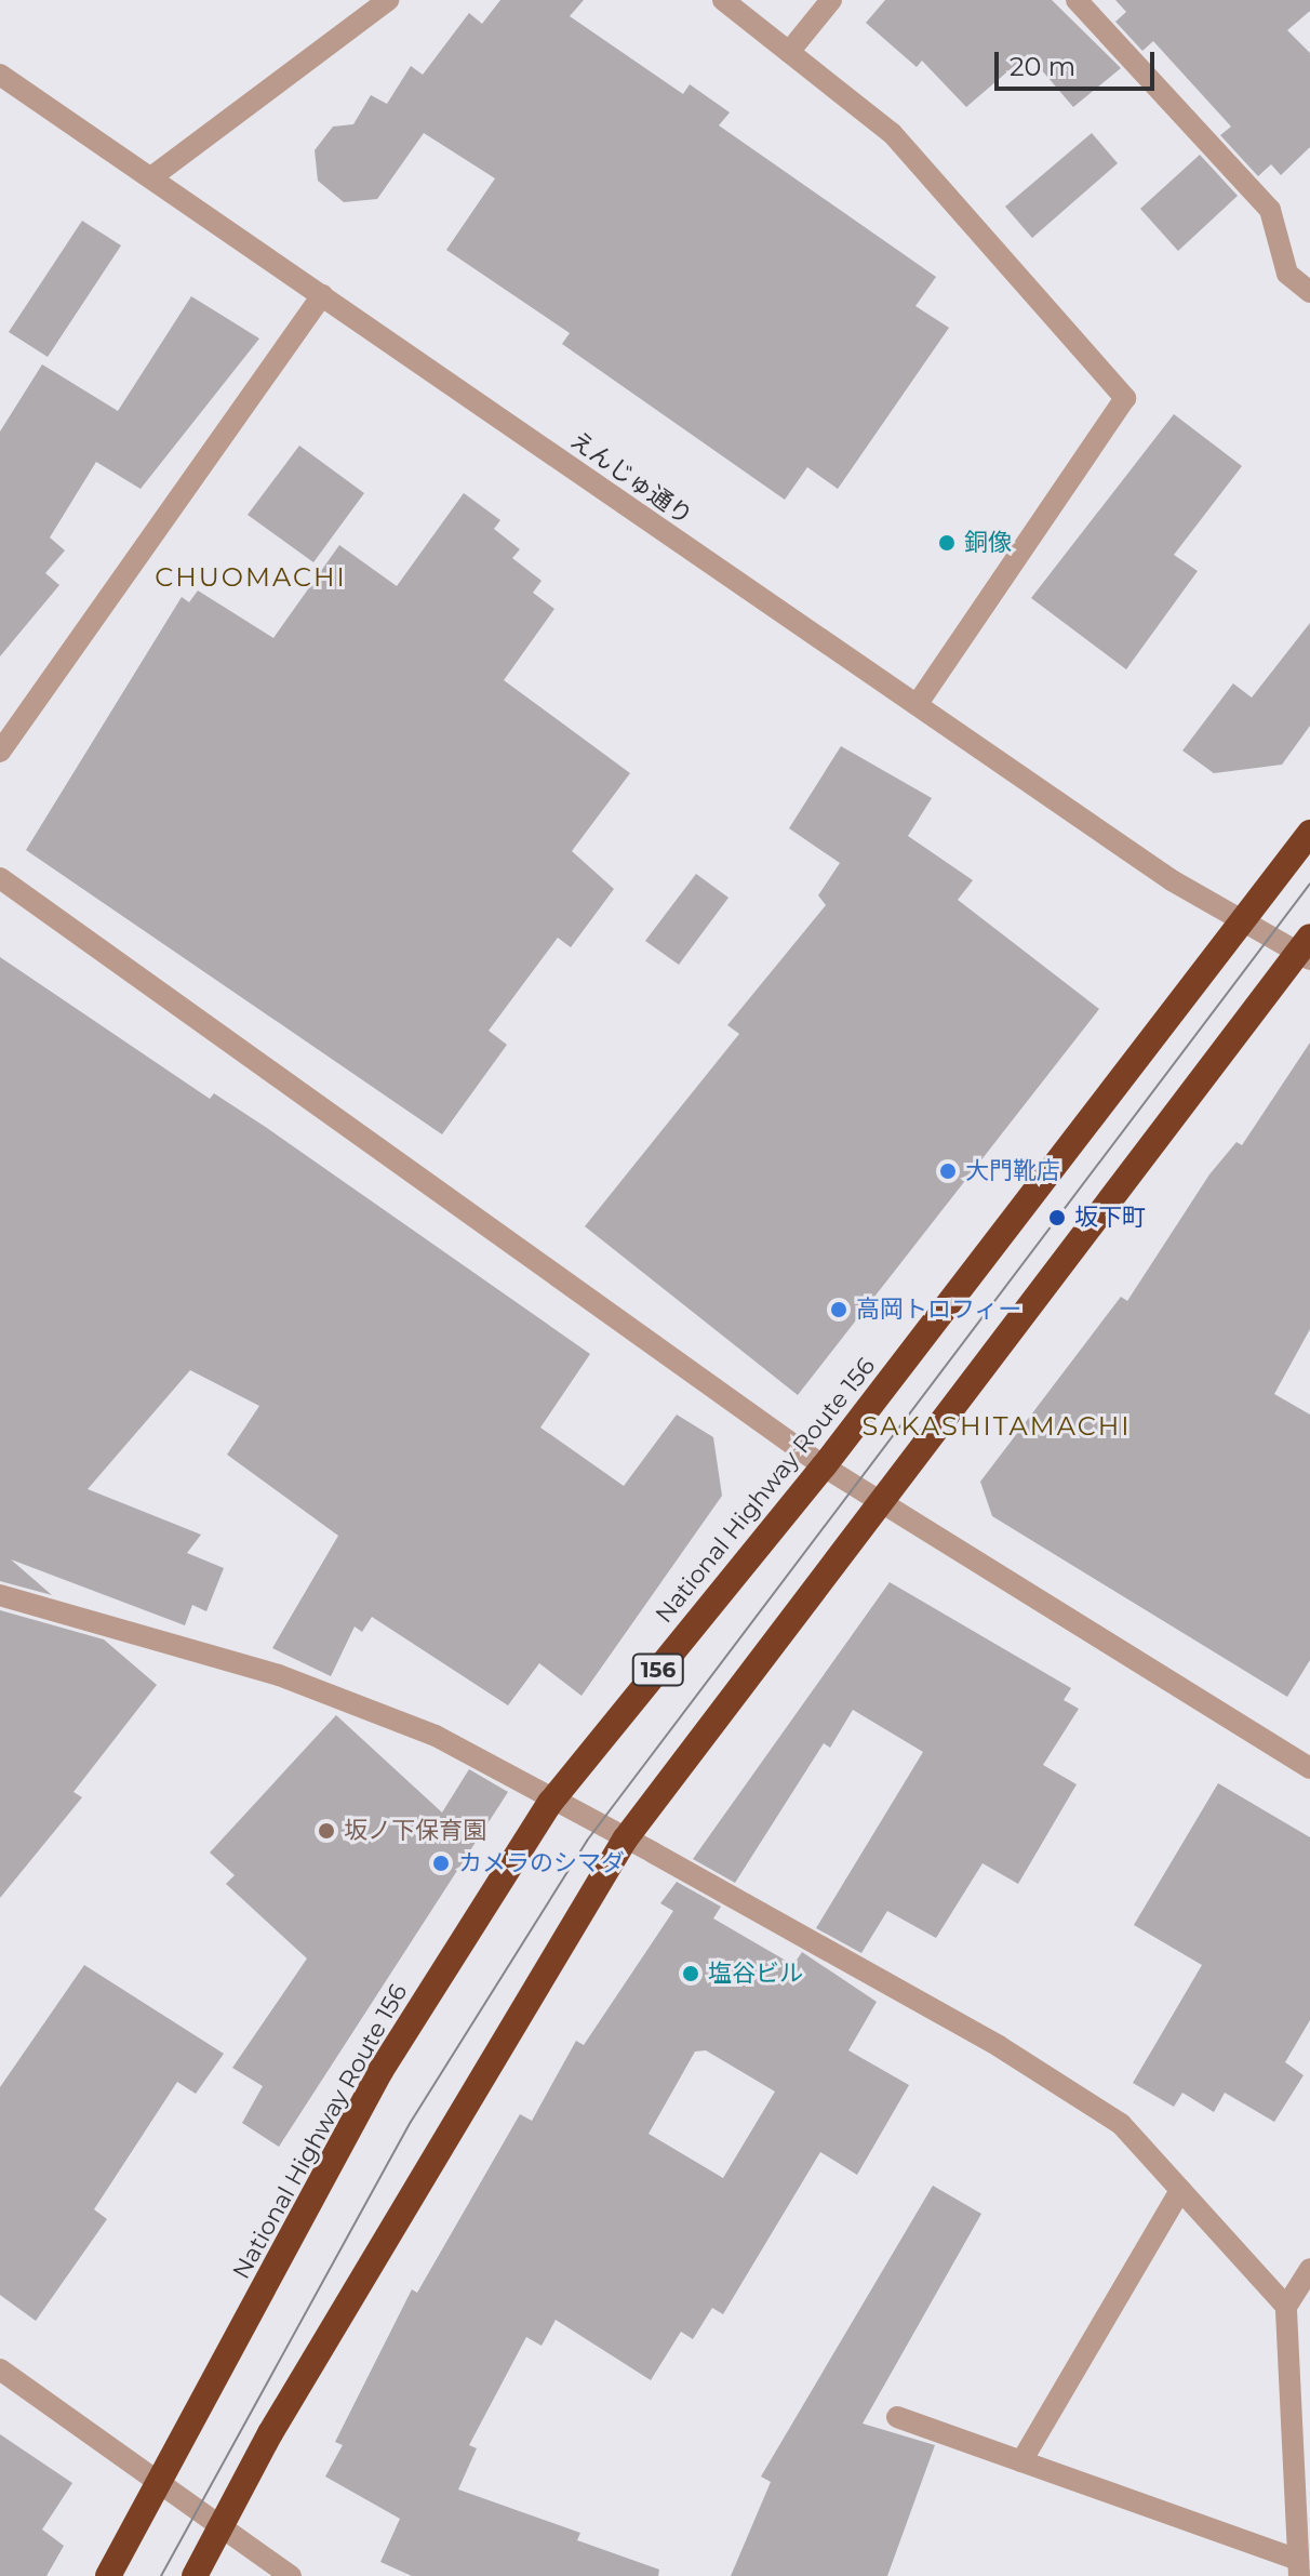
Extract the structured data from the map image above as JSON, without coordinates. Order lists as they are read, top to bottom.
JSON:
{
  "streets": {
    "highway": ["National Highway Route 156", "156"],
    "street": ["えんじゅ通り"]
  },
  "crossings": [
    ["えんじゅ通り", "National Highway Route 156"]
  ],
  "districts": ["CHUOMACHI", "SAKASHITAMACHI"],
  "places": [
    "銅像",
    "大門靴店",
    "坂下町",
    "高岡トロフィー",
    "坂ノ下保育園",
    "カメラのシマダ",
    "塩谷ビル"
  ],
  "scale_bar": "20 m"
}
